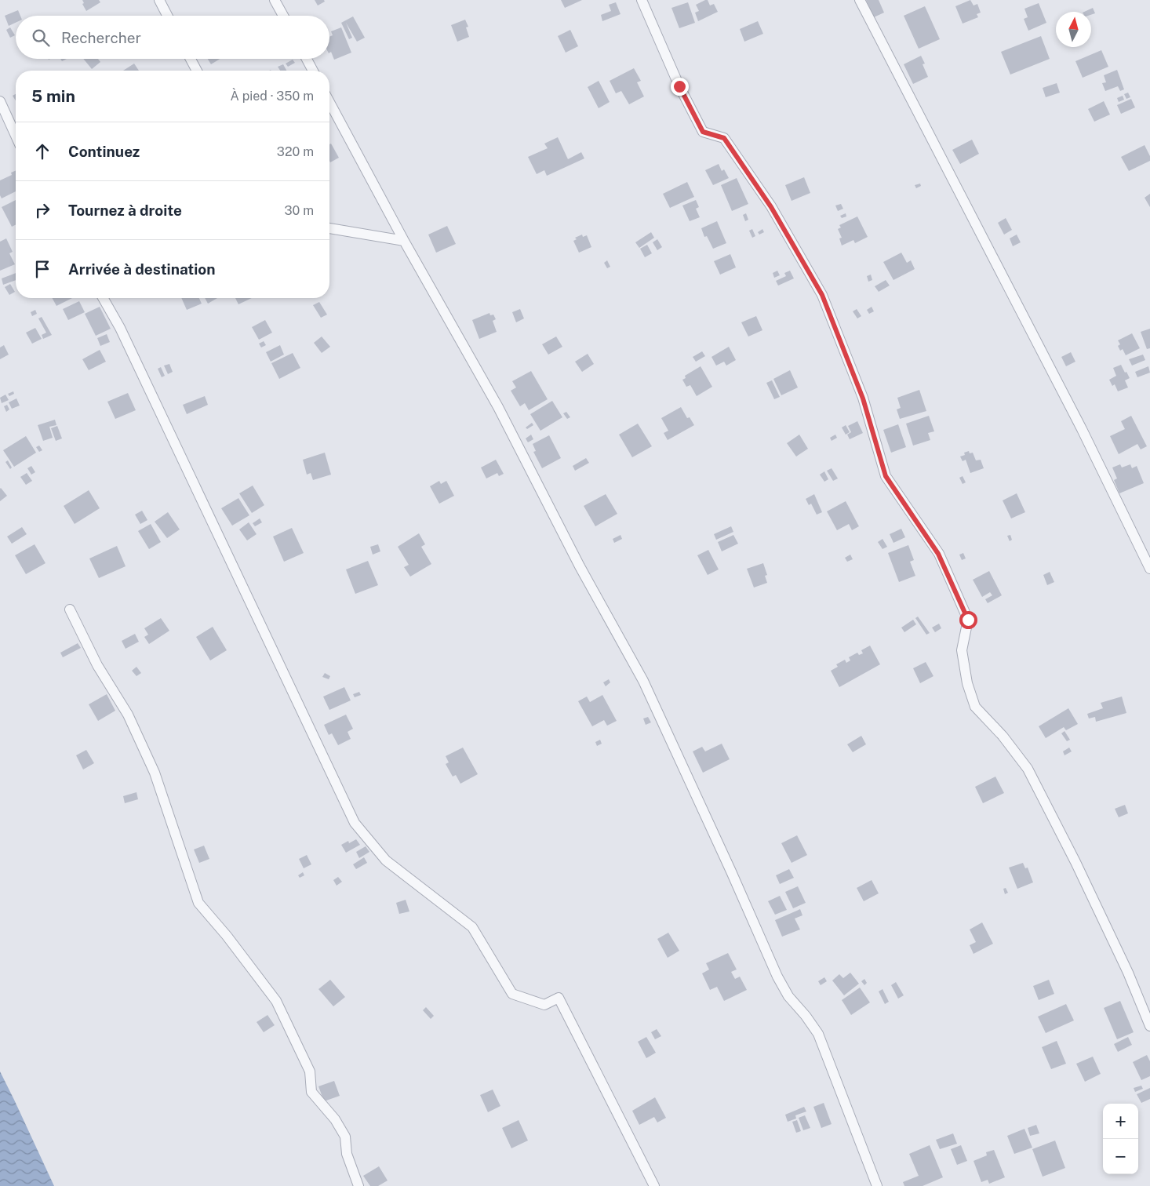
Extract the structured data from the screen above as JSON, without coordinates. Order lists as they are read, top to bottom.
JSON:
{
  "north": "top",
  "page": {
    "search": "Rechercher",
    "heading": ["5 min", "À pied · 350 m"],
    "list": [
      ["Continuez", "320 m"],
      ["Tournez à droite", "30 m"],
      "Arrivée à destination"
    ],
    "map_buttons": ["+", "−"]
  }
}
